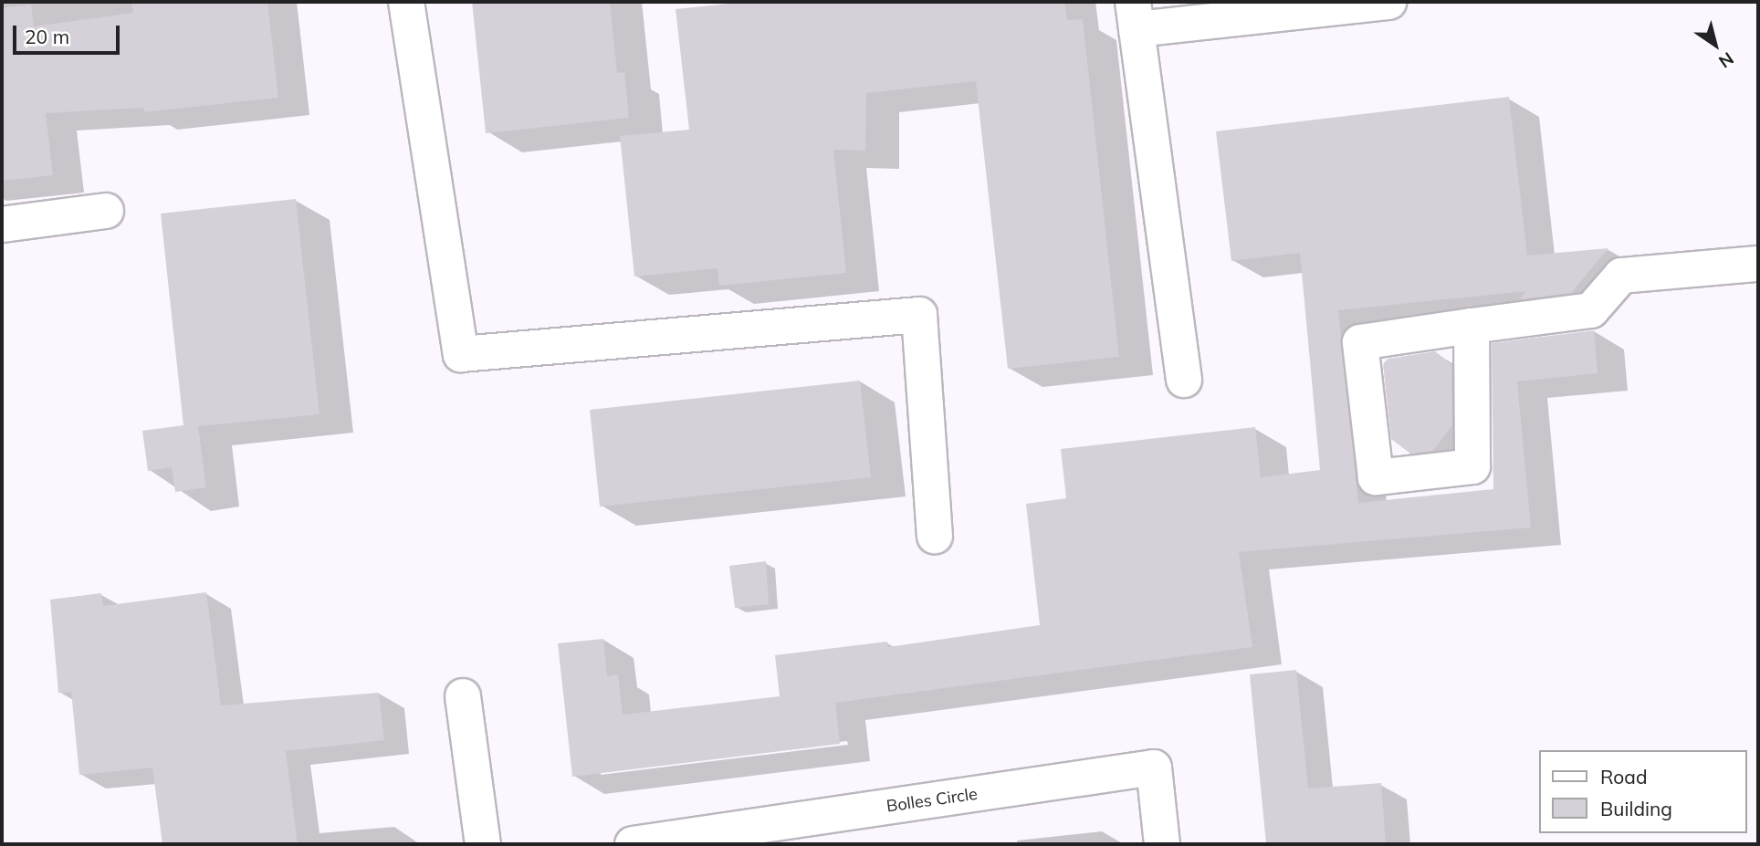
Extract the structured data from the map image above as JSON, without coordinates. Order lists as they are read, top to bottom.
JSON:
{
  "streets": {
    "lane": ["Bolles Circle"]
  },
  "legend": ["Road", "Building"],
  "scale_bar": "20 m",
  "north": "bottom right"
}
